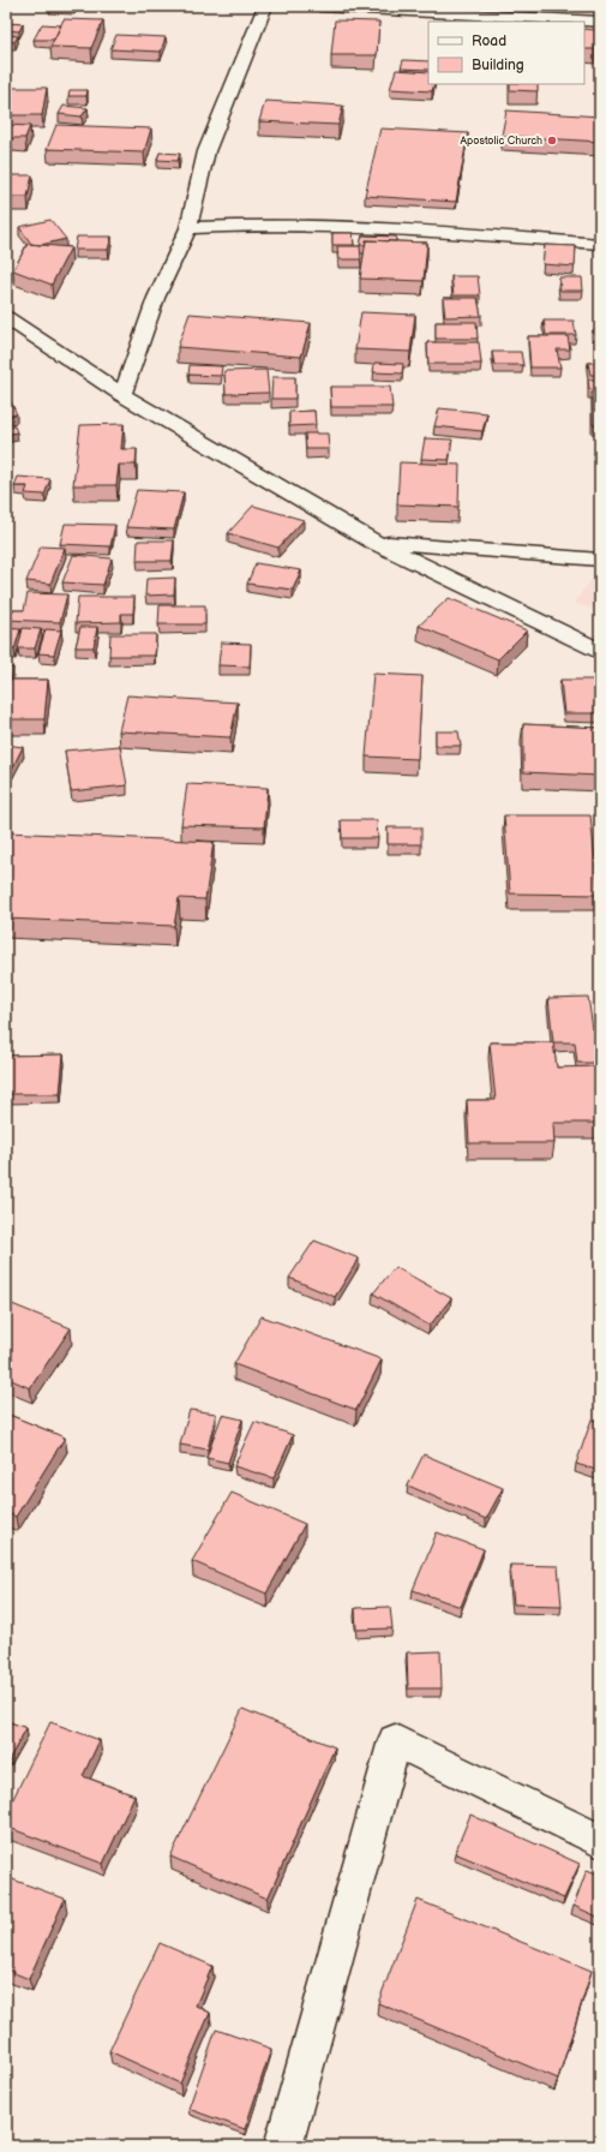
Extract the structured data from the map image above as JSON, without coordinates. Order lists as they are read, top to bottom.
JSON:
{
  "places": ["Apostolic Church"],
  "legend": ["Road", "Building"]
}
